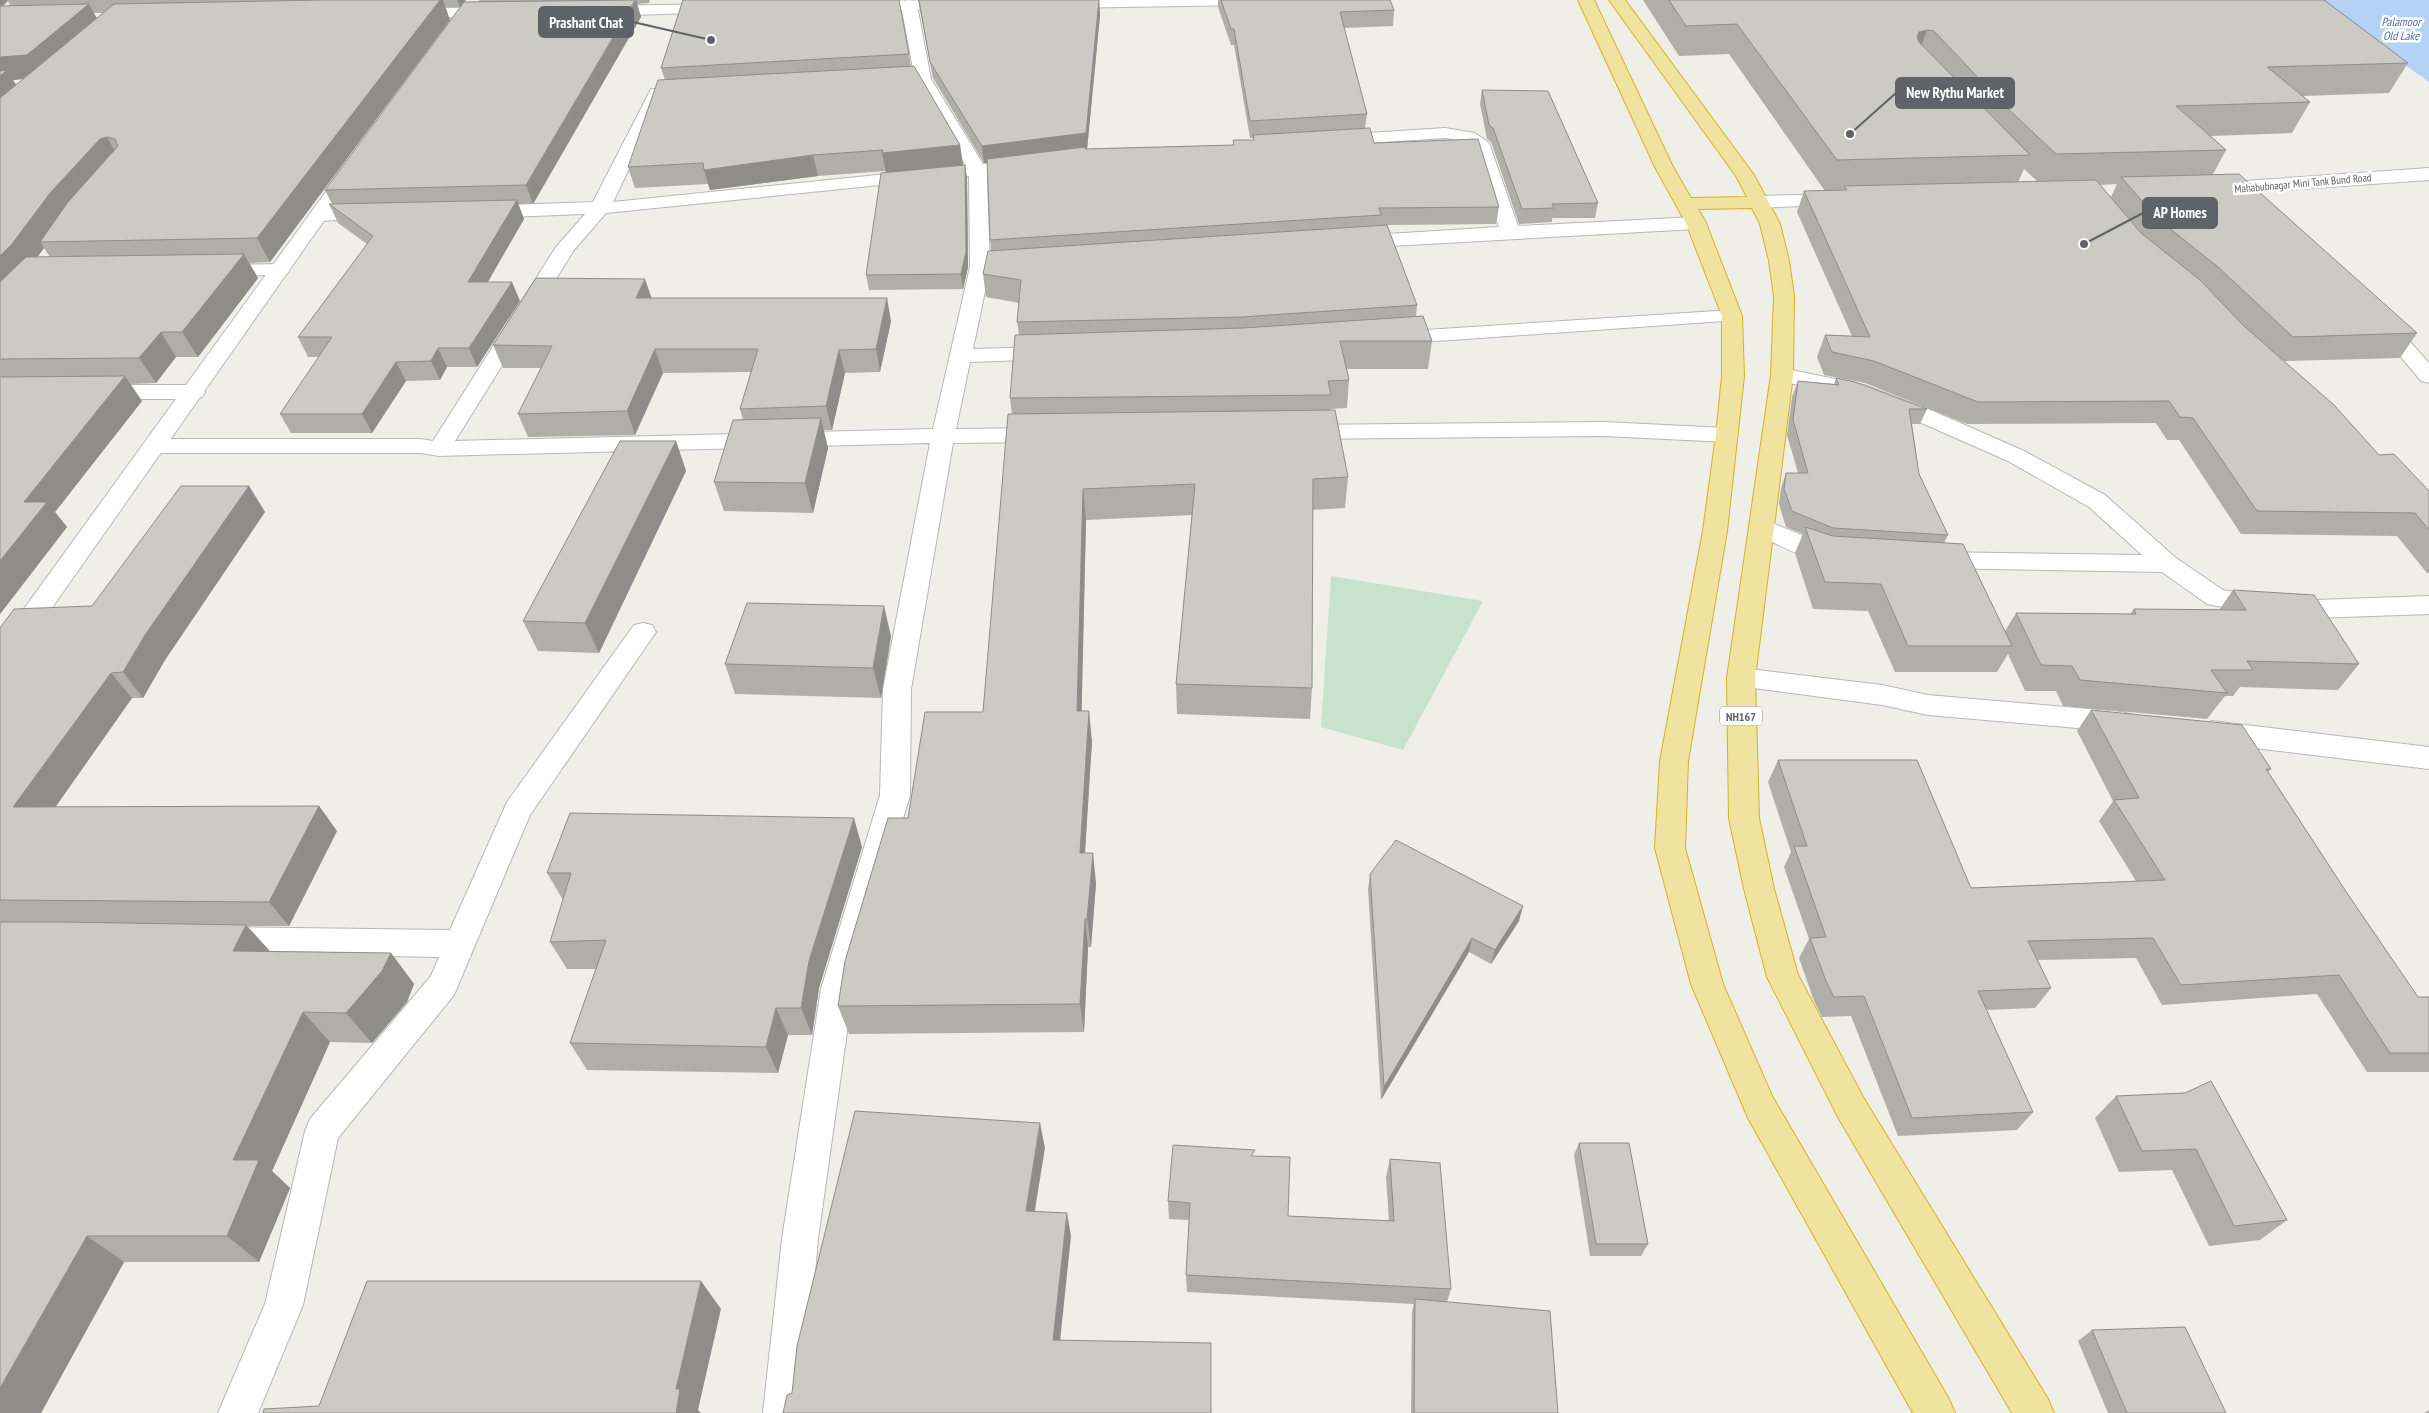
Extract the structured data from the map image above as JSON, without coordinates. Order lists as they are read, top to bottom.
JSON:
{
  "streets": {
    "highway": ["NH167"],
    "street": ["Mahabubnagar Mini Tank Bund Road"]
  },
  "water": ["Palamoor Old Lake"],
  "places": ["Prashant Chat", "New Rythu Market", "AP Homes"]
}
